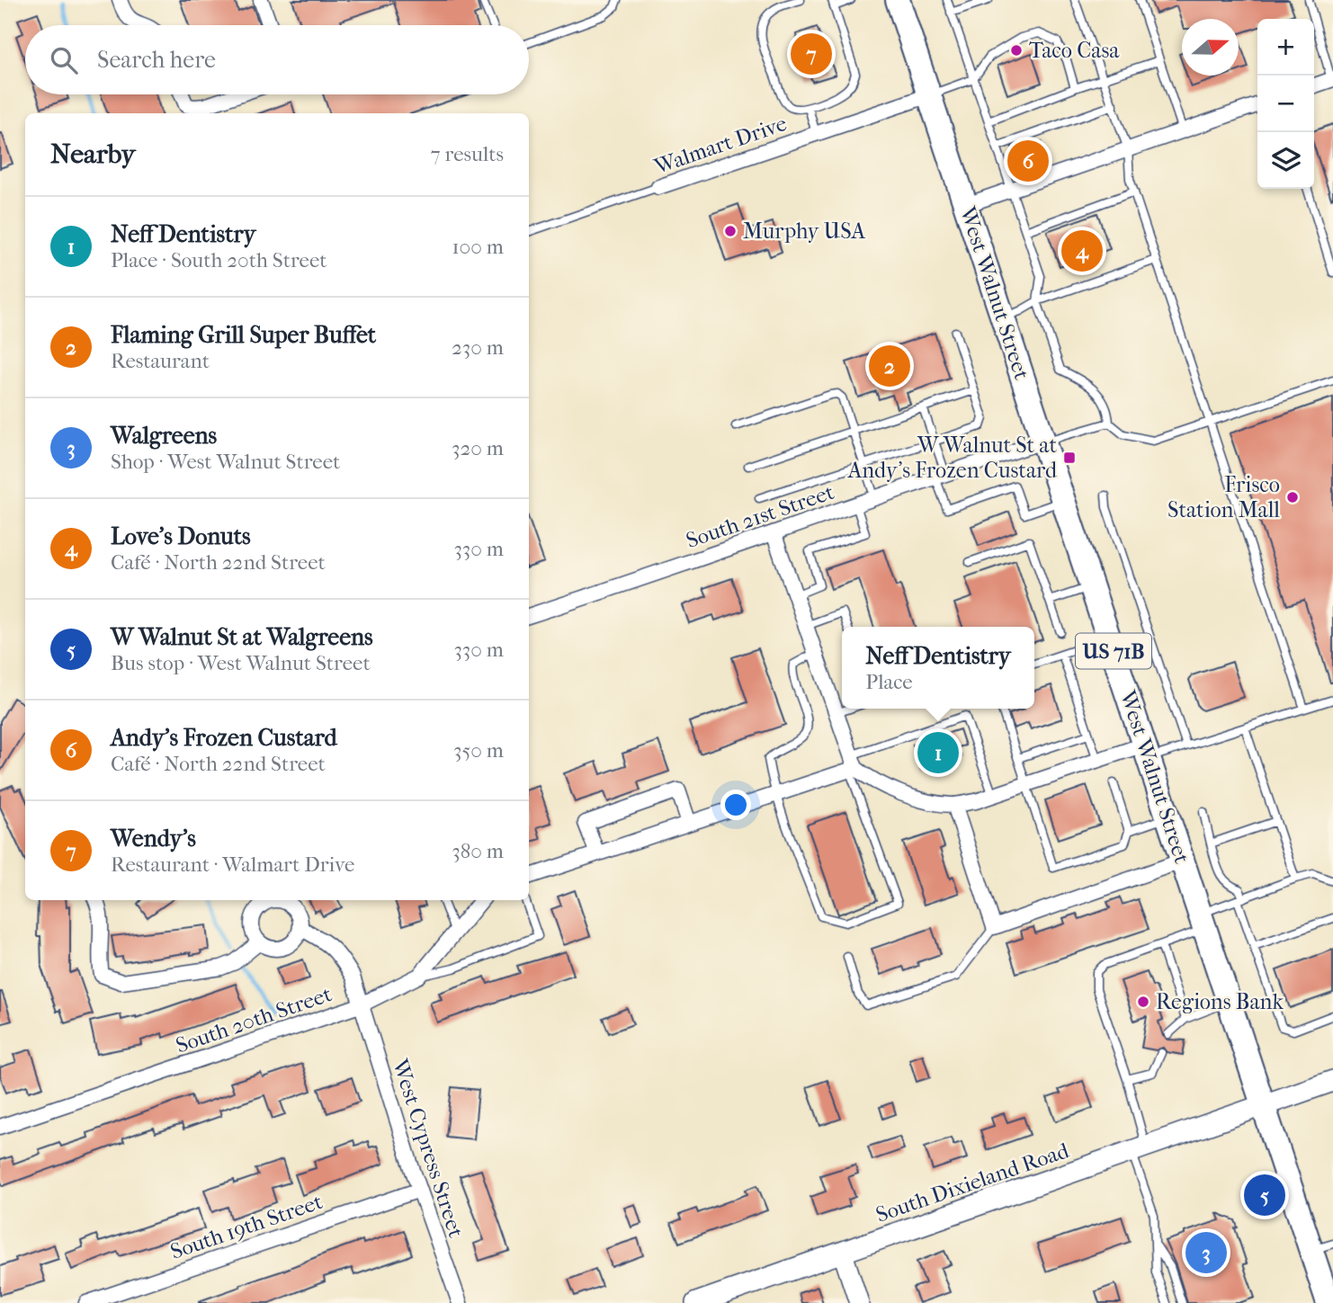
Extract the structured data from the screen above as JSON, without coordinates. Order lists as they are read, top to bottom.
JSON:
{
  "streets": {
    "main road": ["West Walnut Street", "US 71B", "South Dixieland Road"],
    "street": [
      "Walmart Drive",
      "South 21st Street",
      "South 20th Street",
      "West Cypress Street",
      "South 19th Street"
    ]
  },
  "crossings": [
    ["Walmart Drive", "West Walnut Street"],
    ["West Walnut Street", "South 21st Street"],
    ["West Walnut Street", "South Dixieland Road"],
    ["South 20th Street", "West Cypress Street"],
    ["West Cypress Street", "South 19th Street"]
  ],
  "places": {
    "other": [
      "Taco Casa",
      "Murphy USA",
      "Frisco Station Mall",
      "Regions Bank"
    ],
    "transit": ["W Walnut St at Andy's Frozen Custard"]
  },
  "north": "right",
  "page": {
    "map_buttons": ["+", "−"],
    "search": "Search here",
    "pins": [
      "7",
      "6",
      "4",
      "2",
      "1",
      "5",
      "3"
    ],
    "heading": ["Nearby", "7 results"],
    "list": [
      {
        "mark": "1",
        "name": "Neff Dentistry",
        "note": "Place · South 20th Street",
        "value": "100 m"
      },
      {
        "mark": "2",
        "name": "Flaming Grill Super Buffet",
        "note": "Restaurant",
        "value": "230 m"
      },
      {
        "mark": "3",
        "name": "Walgreens",
        "note": "Shop · West Walnut Street",
        "value": "320 m"
      },
      {
        "mark": "4",
        "name": "Love's Donuts",
        "note": "Café · North 22nd Street",
        "value": "330 m"
      },
      {
        "mark": "5",
        "name": "W Walnut St at Walgreens",
        "note": "Bus stop · West Walnut Street",
        "value": "330 m"
      },
      {
        "mark": "6",
        "name": "Andy's Frozen Custard",
        "note": "Café · North 22nd Street",
        "value": "350 m"
      },
      {
        "mark": "7",
        "name": "Wendy's",
        "note": "Restaurant · Walmart Drive",
        "value": "380 m"
      }
    ],
    "popup": ["Neff Dentistry", "Place"]
  }
}
